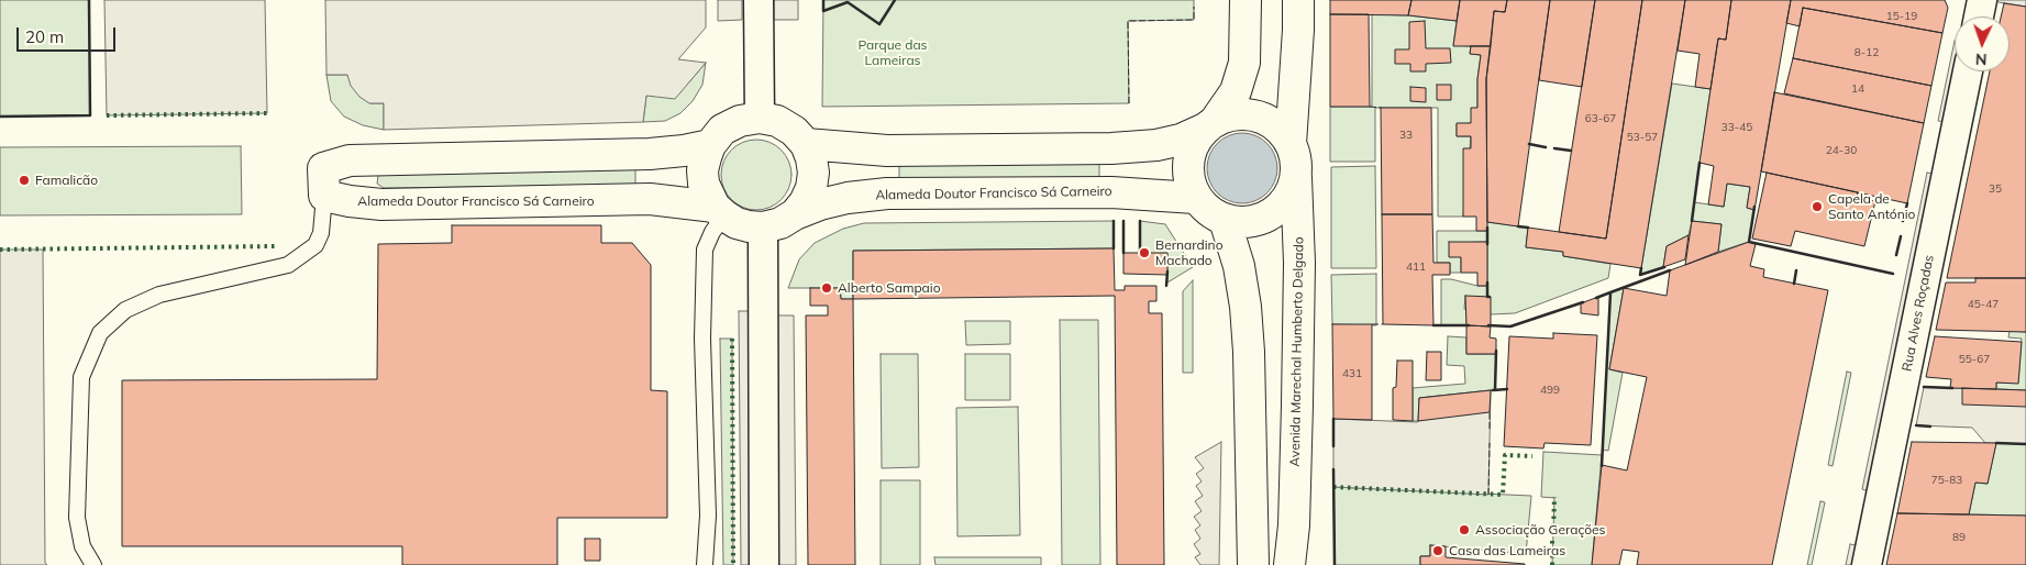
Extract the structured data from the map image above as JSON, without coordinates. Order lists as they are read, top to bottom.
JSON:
{
  "streets": {
    "street": ["Alameda Doutor Francisco Sá Carneiro", "Rua Alves Roçadas", "Avenida Marechal Humberto Delgado"]
  },
  "crossings": [
    ["Alameda Doutor Francisco Sá Carneiro", "Avenida Marechal Humberto Delgado"]
  ],
  "parks": ["Parque das Lameiras"],
  "places": [
    "Famalicão",
    "Capela de Santo António",
    "Bernardino Machado",
    "Alberto Sampaio",
    "Associação Gerações",
    "Casa das Lameiras"
  ],
  "house_numbers": [
    "15-19",
    "8-12",
    "14",
    "63-67",
    "33-45",
    "33",
    "53-57",
    "24-30",
    "35",
    "411",
    "45-47",
    "55-67",
    "431",
    "499",
    "75-83",
    "89"
  ],
  "scale_bar": "20 m",
  "north": "bottom"
}
